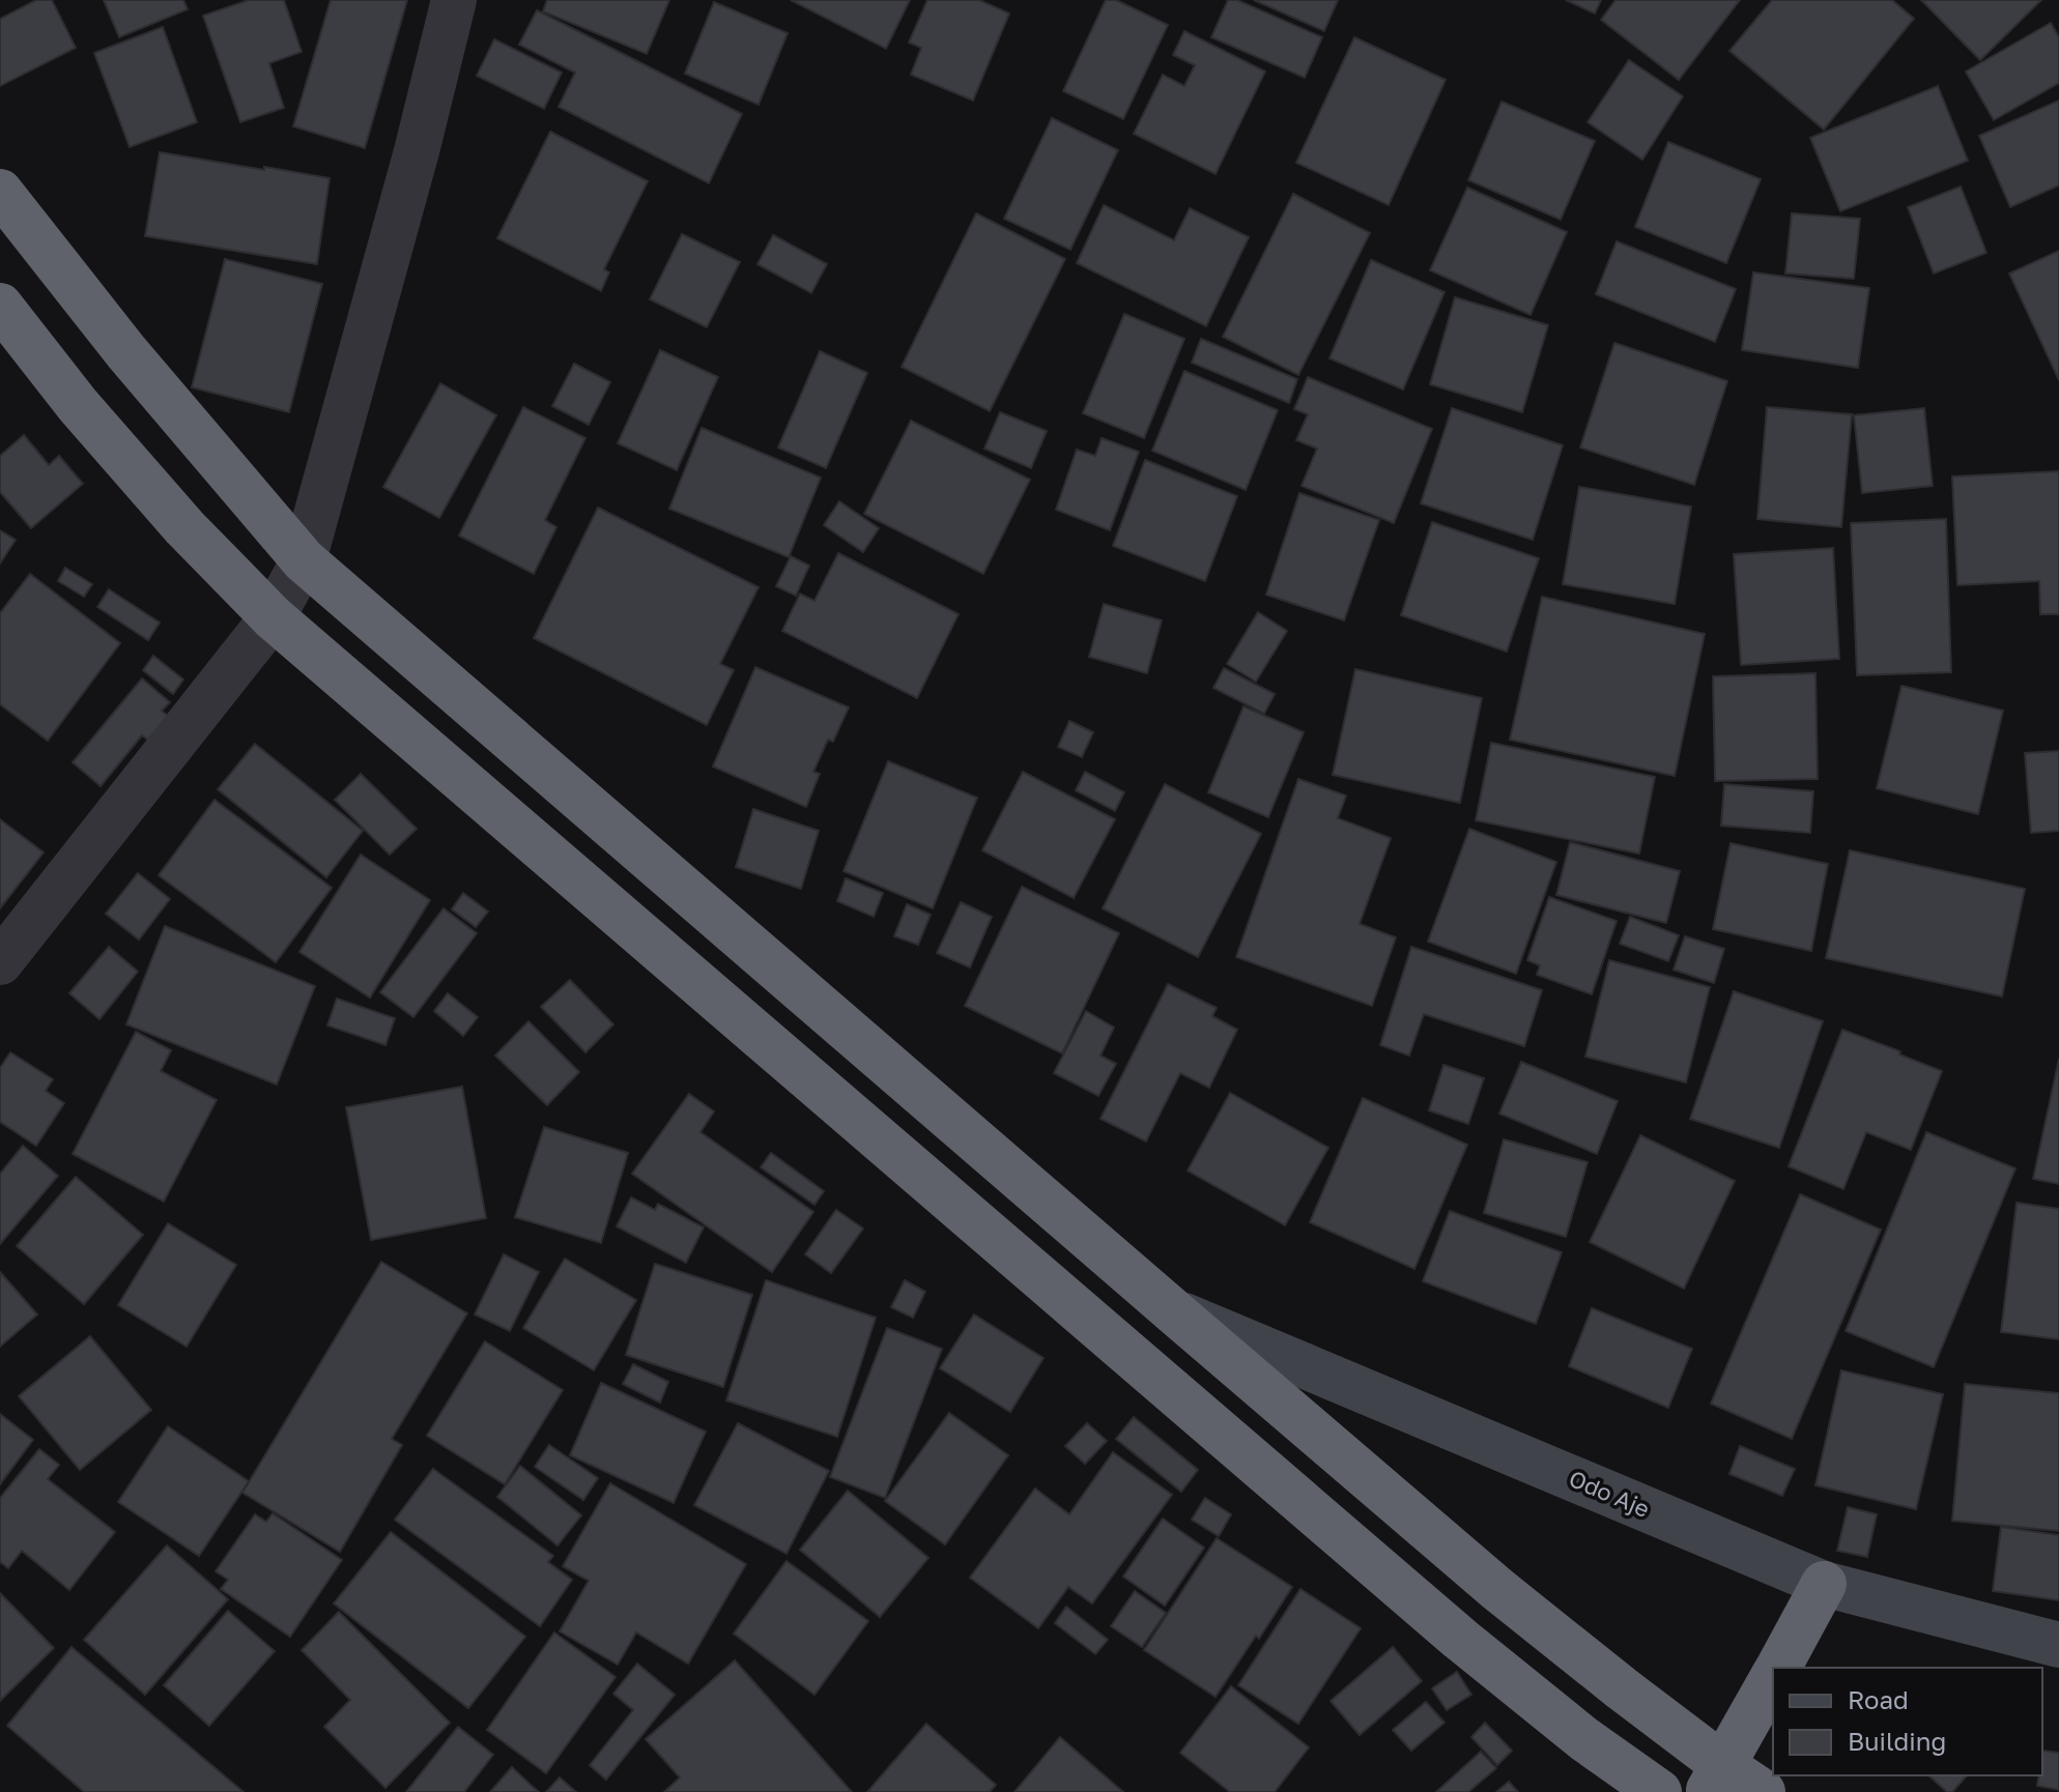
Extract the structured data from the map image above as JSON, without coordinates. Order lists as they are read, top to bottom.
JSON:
{
  "streets": {
    "street": ["Odo Aje"]
  },
  "legend": ["Road", "Building"]
}
